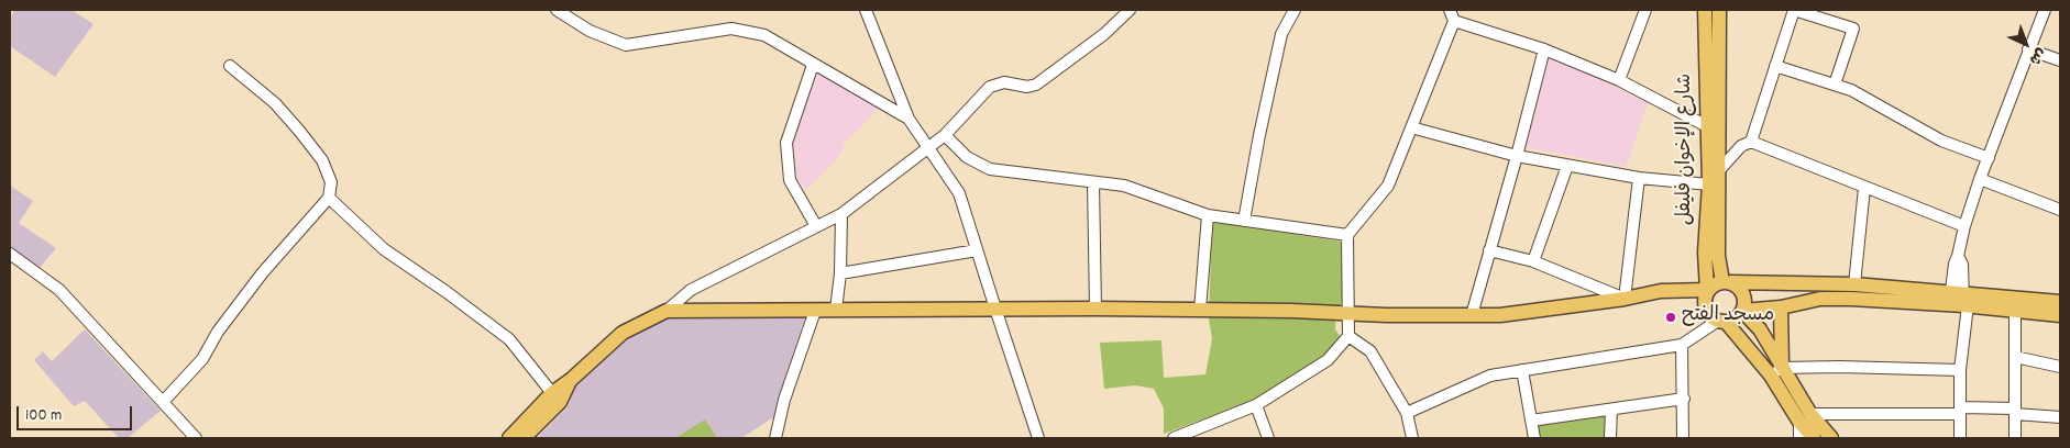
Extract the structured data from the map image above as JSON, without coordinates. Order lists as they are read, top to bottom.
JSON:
{
  "streets": {
    "main road": ["شارع الإخوان فليفل"]
  },
  "places": ["مسجد الفتح"],
  "scale_bar": "100 m",
  "north": "bottom right"
}
